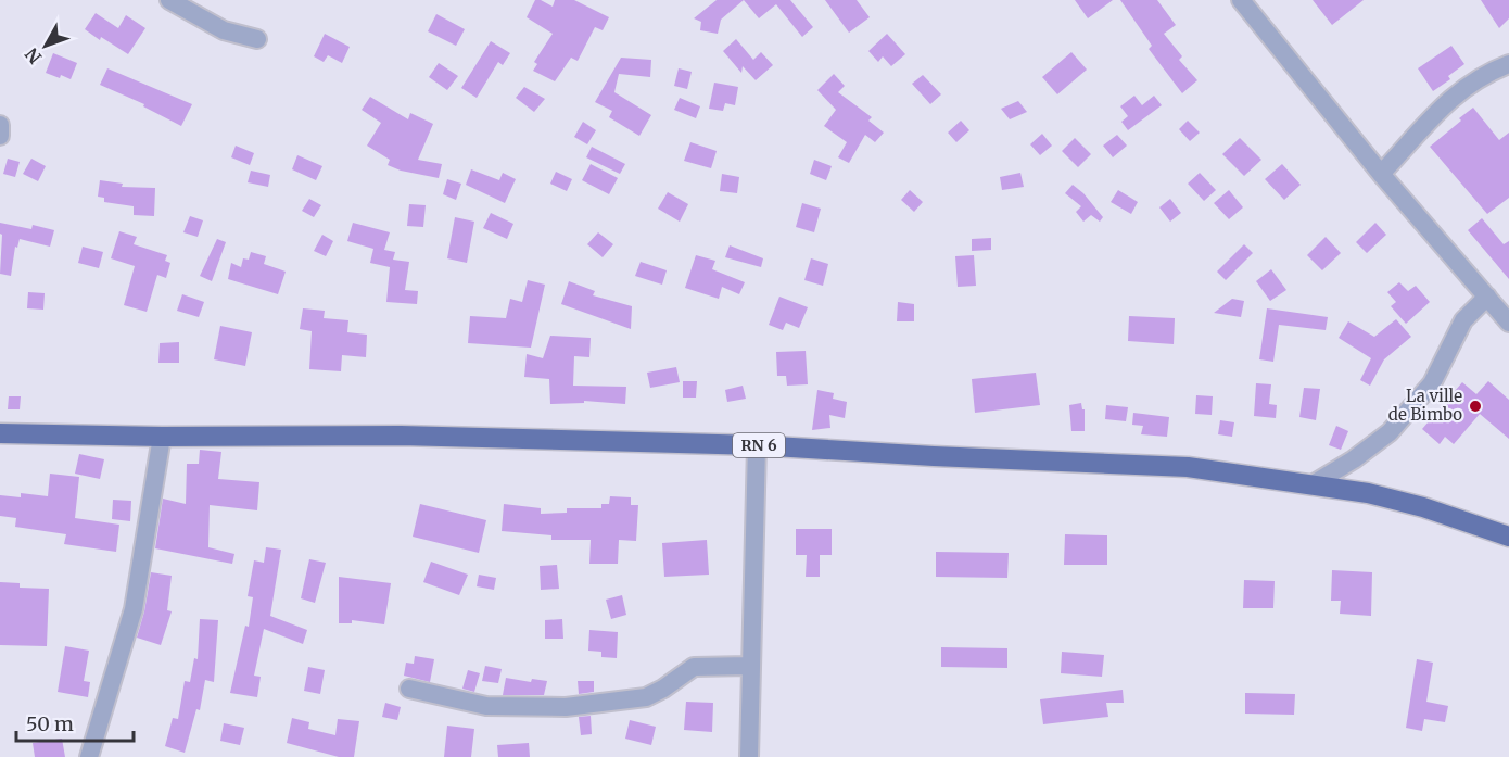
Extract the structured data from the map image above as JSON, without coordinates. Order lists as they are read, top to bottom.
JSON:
{
  "streets": {
    "main road": ["RN 6"]
  },
  "places": ["La ville de Bimbo"],
  "scale_bar": "50 m",
  "north": "bottom left"
}
